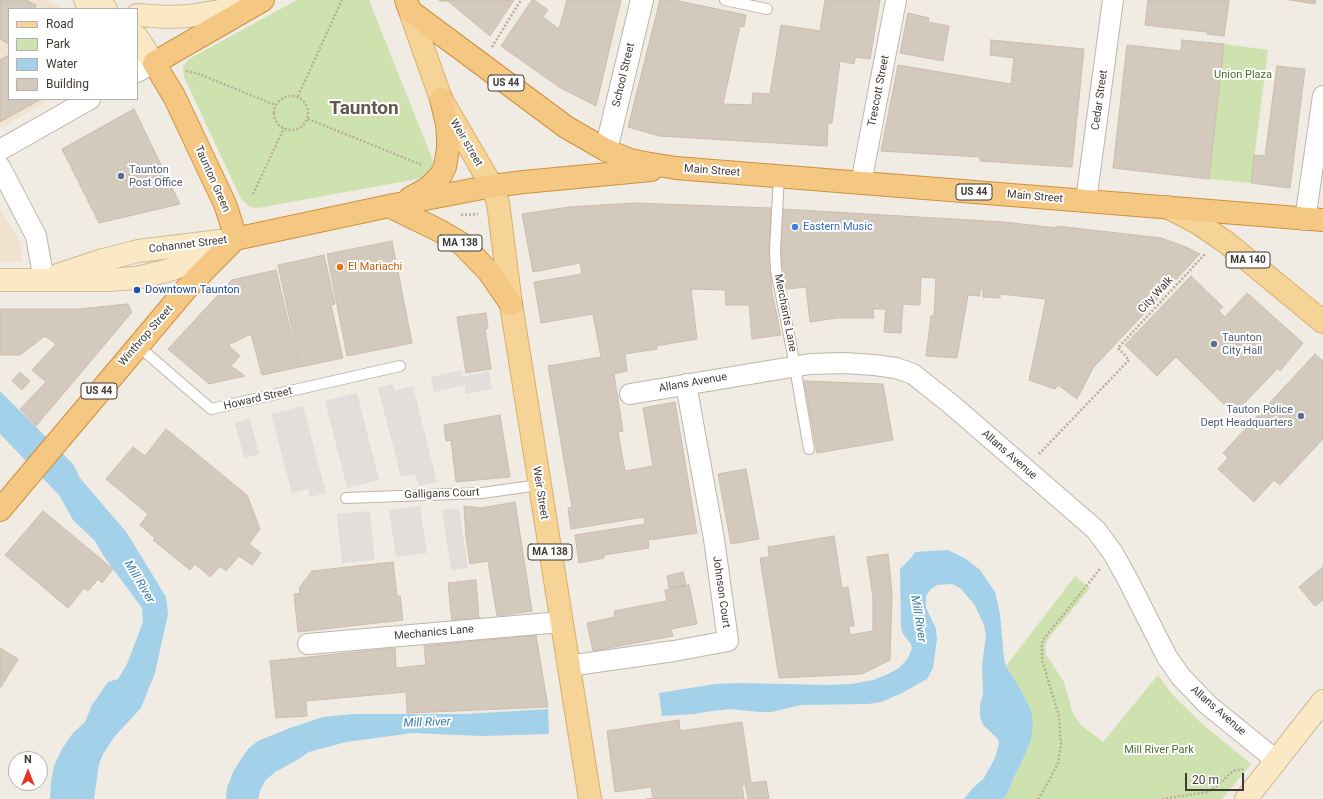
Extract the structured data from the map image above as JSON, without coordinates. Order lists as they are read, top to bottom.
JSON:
{
  "streets": {
    "highway": [
      "US 44",
      "Main Street",
      "Taunton Green",
      "MA 138",
      "Winthrop Street"
    ],
    "main road": [
      "Weir street",
      "Cohannet Street",
      "MA 140",
      "Weir Street"
    ],
    "street": [
      "School Street",
      "Trescott Street",
      "Cedar Street",
      "Allans Avenue",
      "Johnson Court",
      "Mechanics Lane"
    ],
    "lane": ["Merchants Lane", "Howard Street", "Galligans Court"],
    "path": ["City Walk"]
  },
  "crossings": [
    ["School Street", "Main Street"],
    ["US 44", "Weir street"],
    ["US 44", "Main Street"],
    ["US 44", "Taunton Green"],
    ["US 44", "MA 138"],
    ["US 44", "Cohannet Street"],
    ["US 44", "Winthrop Street"],
    ["US 44", "Weir Street"],
    ["Trescott Street", "Main Street"],
    ["Cedar Street", "Main Street"],
    ["Weir street", "Main Street"],
    ["Weir street", "MA 138"],
    ["Weir street", "Weir Street"],
    ["Main Street", "MA 138"],
    ["Main Street", "MA 140"],
    ["Main Street", "Merchants Lane"],
    ["Main Street", "Weir Street"],
    ["Taunton Green", "Cohannet Street"],
    ["Taunton Green", "Winthrop Street"],
    ["MA 138", "Weir Street"],
    ["Cohannet Street", "Winthrop Street"],
    ["Merchants Lane", "Allans Avenue"],
    ["Winthrop Street", "Howard Street"],
    ["Allans Avenue", "Johnson Court"],
    ["Weir Street", "Galligans Court"],
    ["Weir Street", "Johnson Court"],
    ["Weir Street", "Mechanics Lane"]
  ],
  "districts": ["Taunton"],
  "water": ["Mill River"],
  "parks": ["Union Plaza", "Mill River Park"],
  "places": [
    "Taunton Post Office",
    "Eastern Music",
    "El Mariachi",
    "Downtown Taunton",
    "Taunton City Hall",
    "Tauton Police Dept Headquarters"
  ],
  "legend": [
    "Road",
    "Park",
    "Water",
    "Building"
  ],
  "scale_bar": "20 m",
  "north": "top"
}
